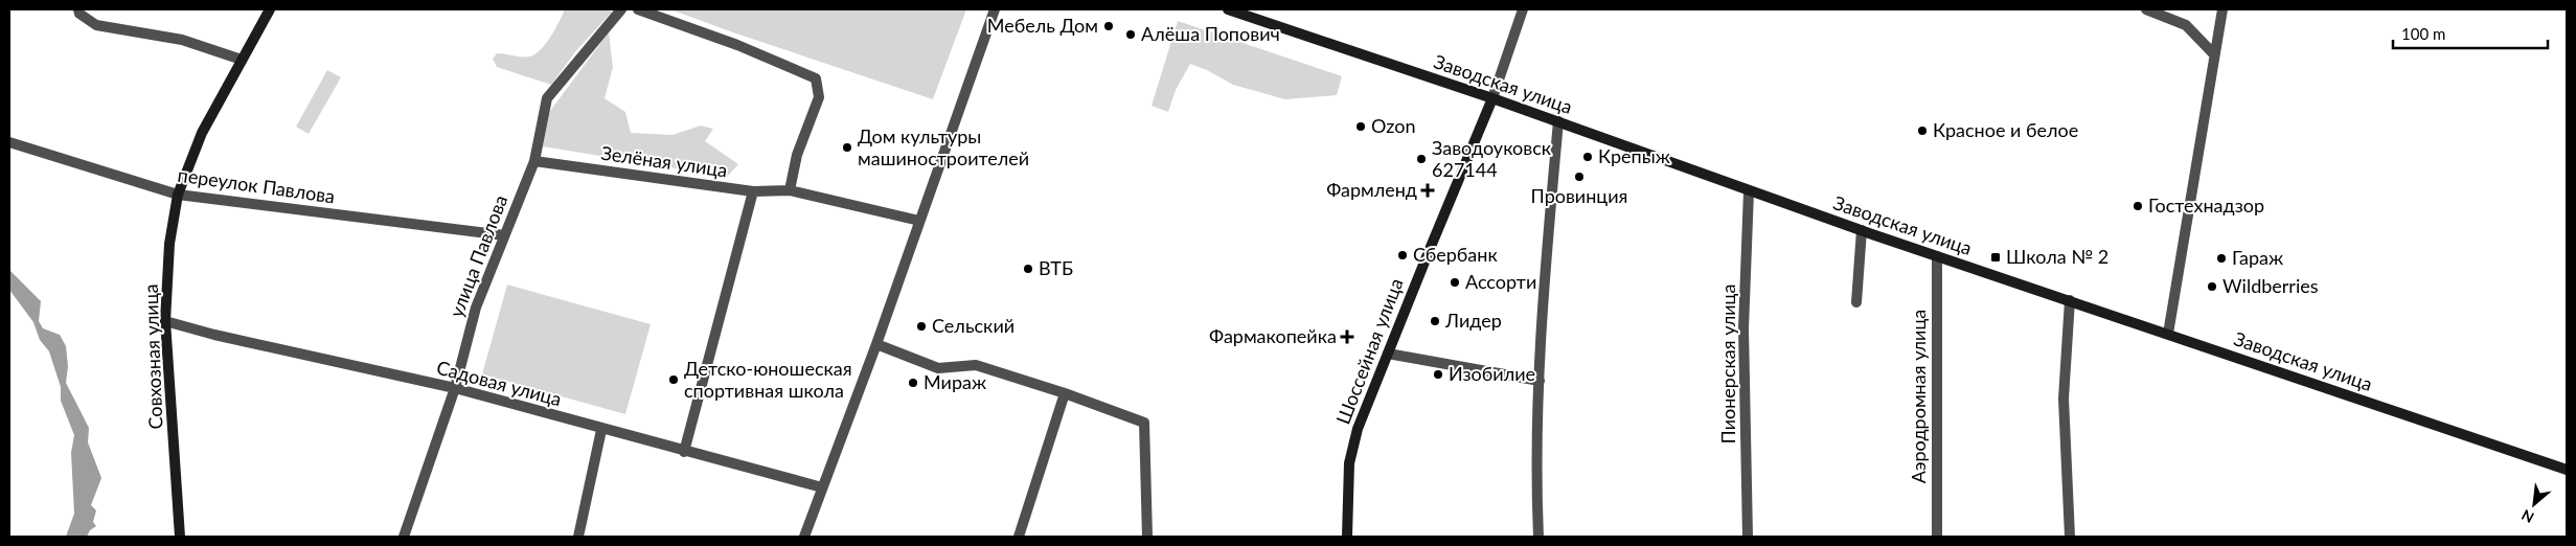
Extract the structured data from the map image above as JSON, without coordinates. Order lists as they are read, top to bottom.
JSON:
{
  "streets": {
    "street": [
      "Заводская улица",
      "Зелёная улица",
      "переулок Павлова",
      "улица Павлова",
      "Шоссейная улица",
      "Совхозная улица",
      "Пионерская улица",
      "Садовая улица",
      "Аэродромная улица"
    ]
  },
  "crossings": [
    ["Заводская улица", "Шоссейная улица"],
    ["Заводская улица", "Пионерская улица"],
    ["Заводская улица", "Аэродромная улица"],
    ["Зелёная улица", "улица Павлова"],
    ["переулок Павлова", "улица Павлова"],
    ["переулок Павлова", "Совхозная улица"],
    ["улица Павлова", "Садовая улица"],
    ["Совхозная улица", "Садовая улица"]
  ],
  "places": {
    "other": [
      "Мебель Дом",
      "Алёша Попович",
      "Ozon",
      "Красное и белое",
      "Дом культуры машиностроителей",
      "Крепыж",
      "Заводоуковск 627144",
      "Провинция",
      "Гостехнадзор",
      "Сбербанк",
      "Гараж",
      "ВТБ",
      "Ассорти",
      "Wildberries",
      "Лидер",
      "Сельский",
      "Изобилие",
      "Детско-юношеская спортивная школа",
      "Мираж"
    ],
    "health": ["Фармленд", "Фармакопейка"],
    "transit": ["Школа № 2"]
  },
  "scale_bar": "100 m",
  "north": "bottom left"
}
